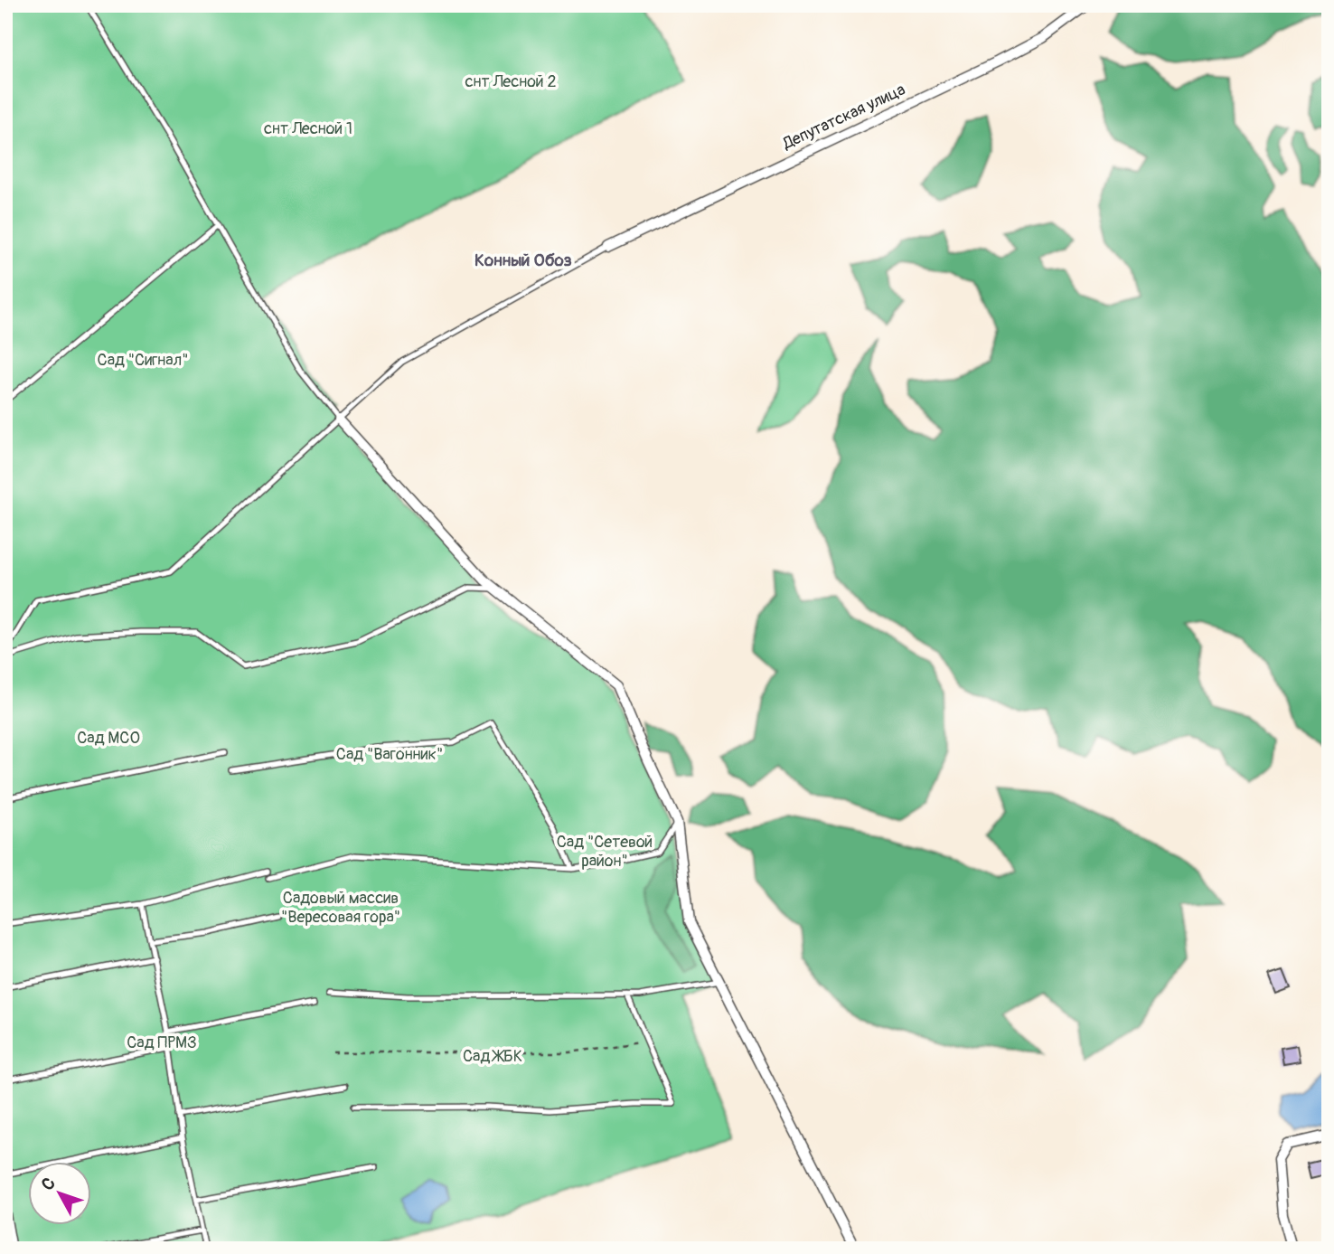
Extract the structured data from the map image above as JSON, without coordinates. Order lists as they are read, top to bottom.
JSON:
{
  "streets": {
    "street": ["Депутатская улица"]
  },
  "districts": ["Конный Обоз"],
  "parks": [
    "снт Лесной 2",
    "снт Лесной 1",
    "Сад \"Сигнал\"",
    "Сад МСО",
    "Сад \"Вагонник\"",
    "Сад \"Сетевой район\"",
    "Садовый массив \"Вересовая гора\"",
    "Сад ПРМЗ",
    "Сад ЖБК"
  ],
  "north": "top left"
}
